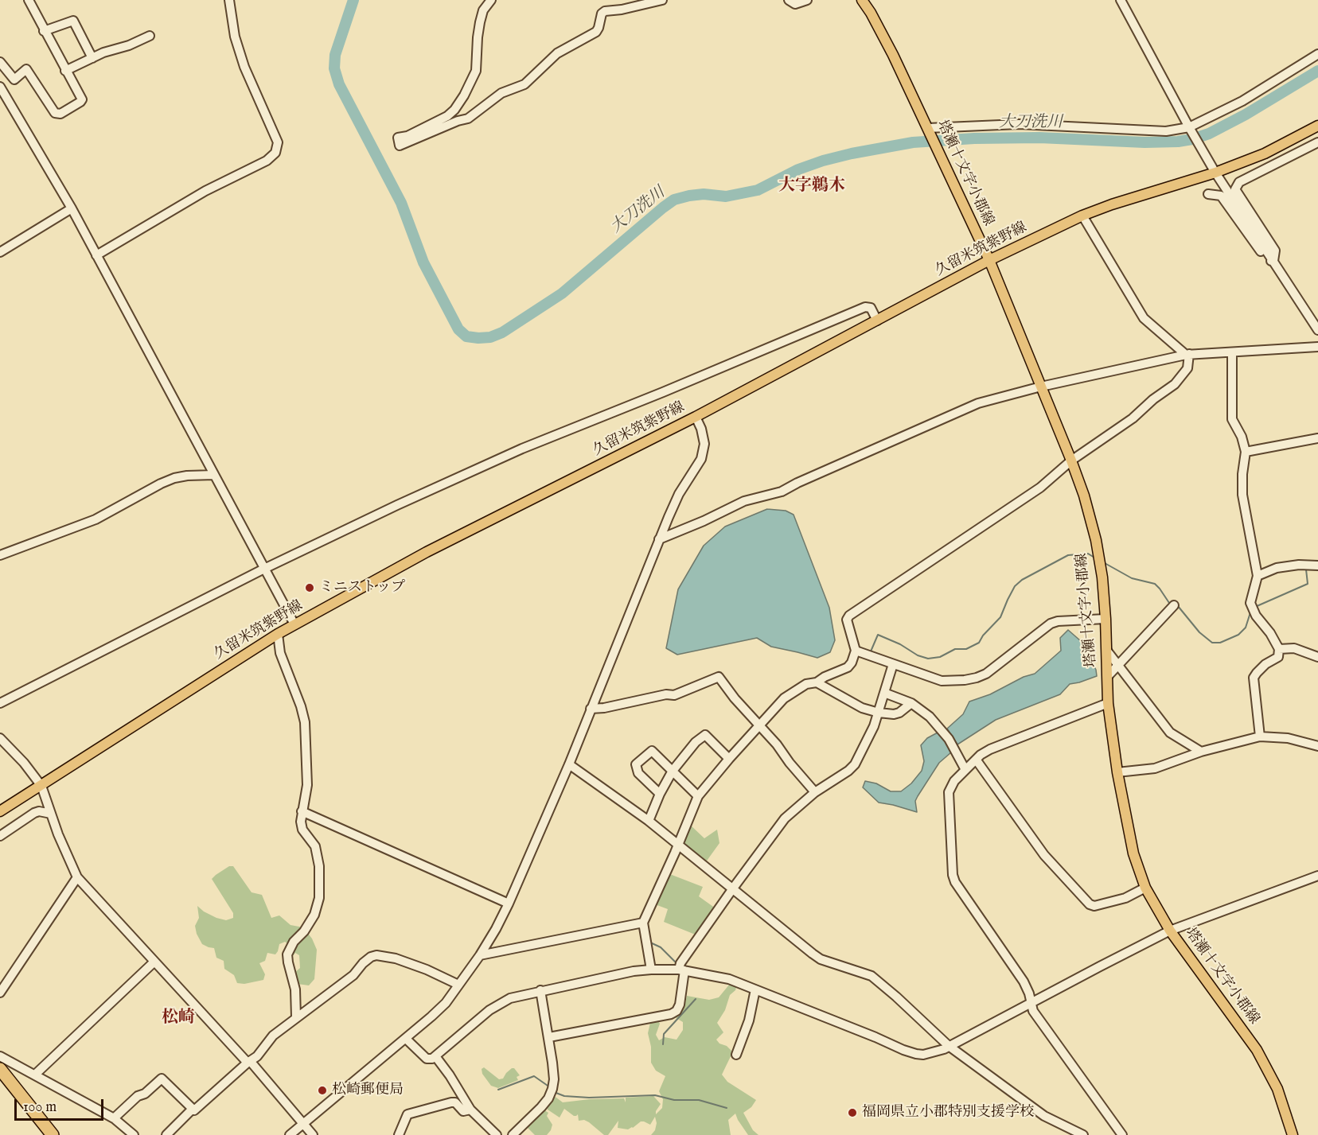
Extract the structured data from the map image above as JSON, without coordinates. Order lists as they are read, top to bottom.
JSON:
{
  "streets": {
    "main road": ["塔瀬十文字小郡線", "久留米筑紫野線"]
  },
  "crossings": [
    ["塔瀬十文字小郡線", "久留米筑紫野線"]
  ],
  "districts": ["大字鵜木", "松崎"],
  "water": ["大刀洗川"],
  "places": ["ミニストップ", "松崎郵便局", "福岡県立小郡特別支援学校"],
  "scale_bar": "100 m"
}
